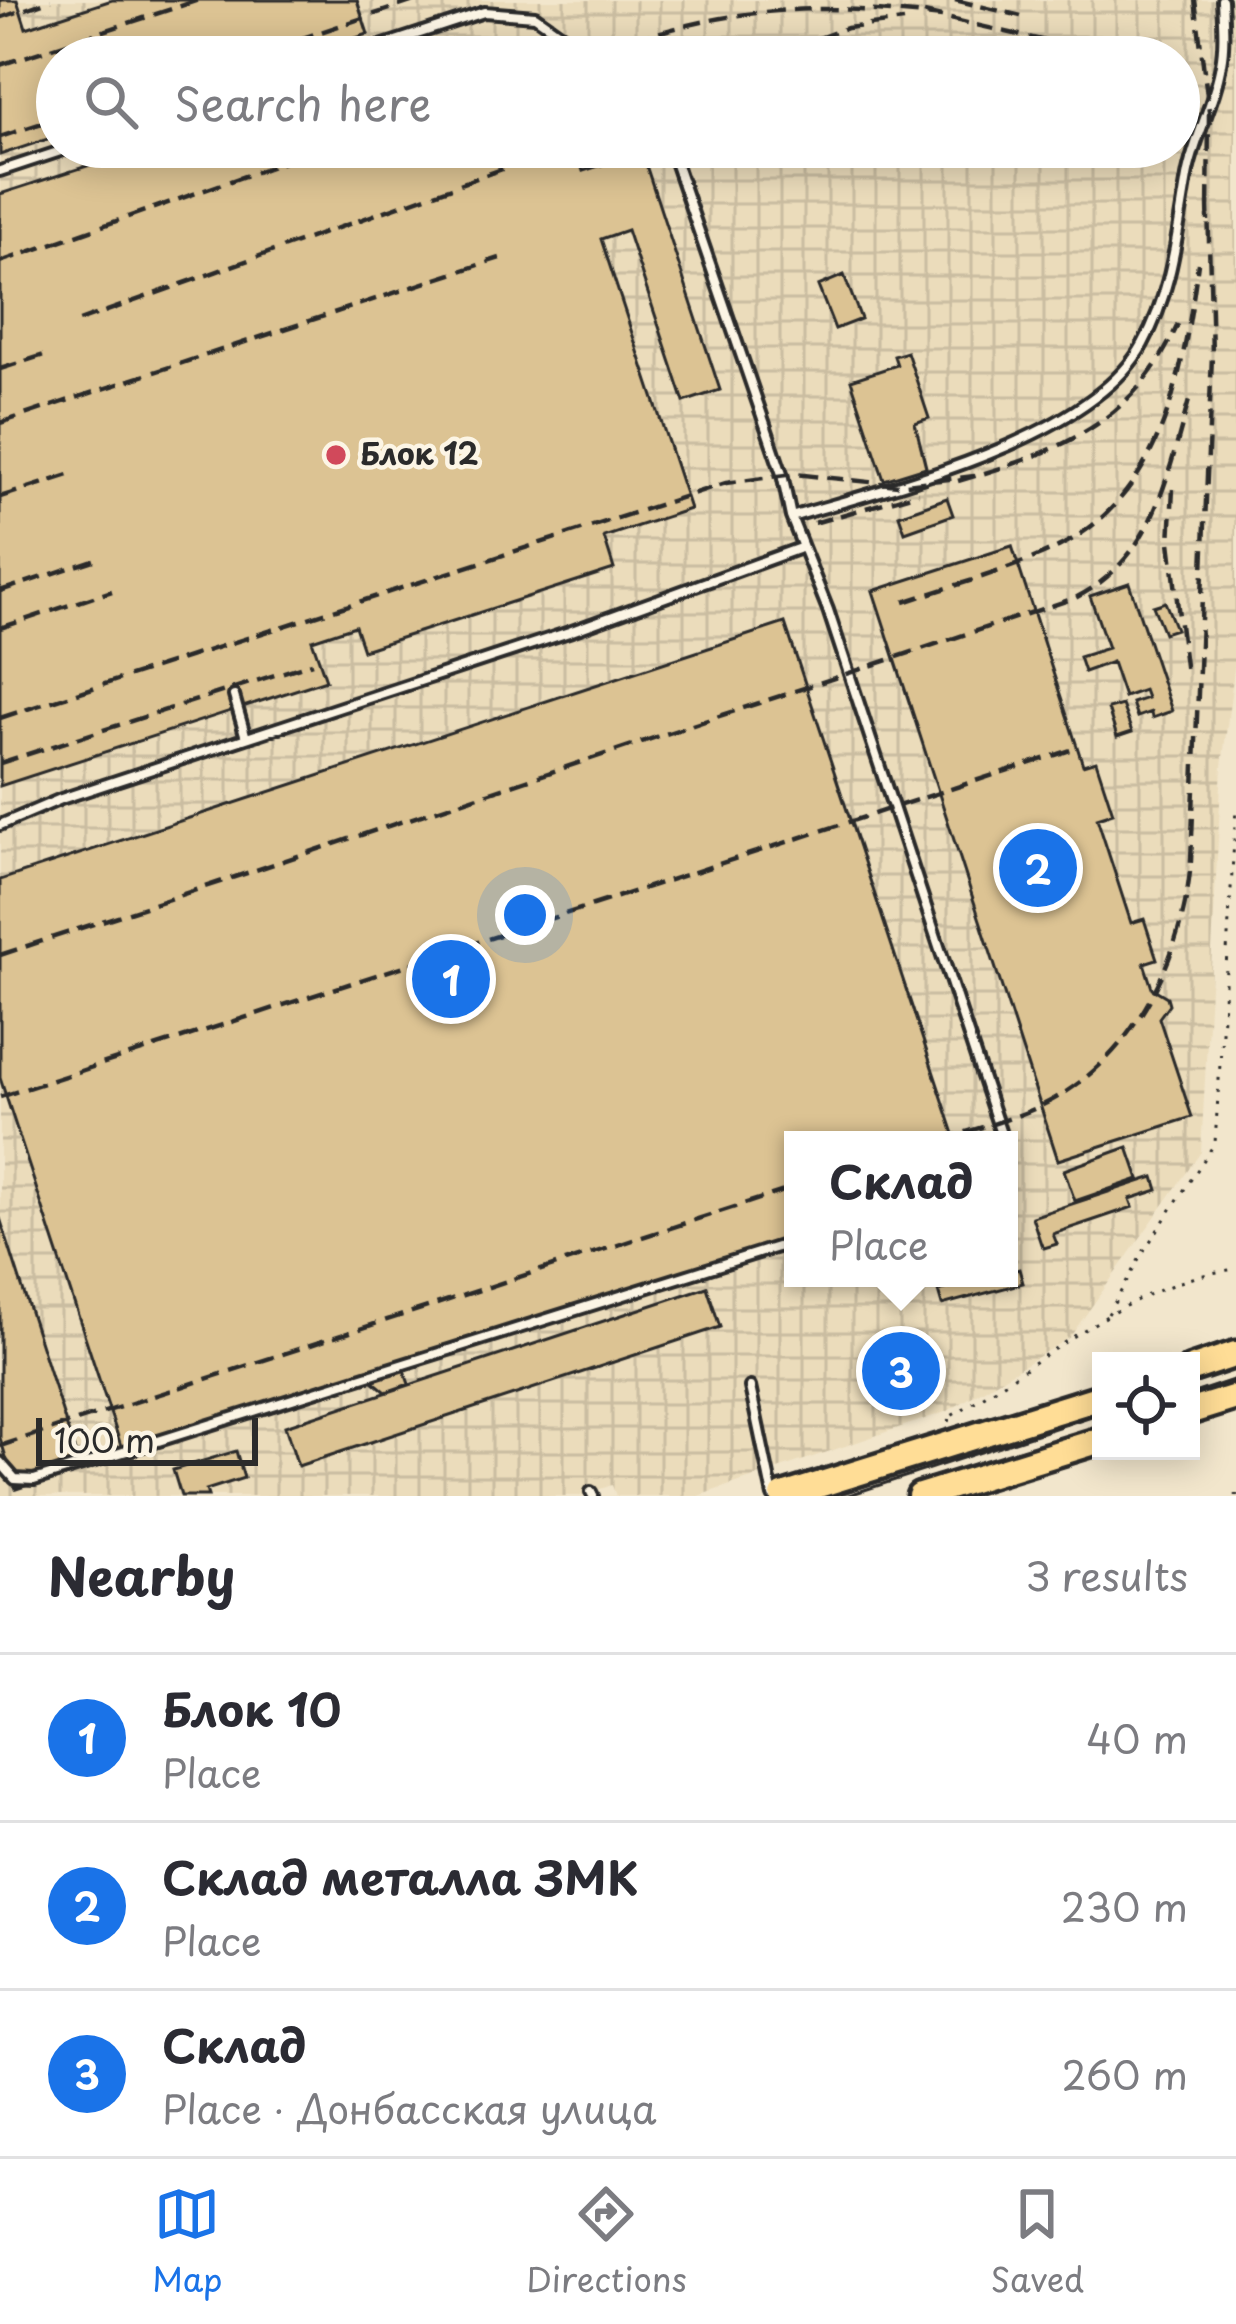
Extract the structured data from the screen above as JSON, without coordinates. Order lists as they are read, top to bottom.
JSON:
{
  "places": ["Блок 12"],
  "scale_bar": "100 m",
  "page": {
    "search": "Search here",
    "pins": ["2", "1", "3"],
    "popup": ["Склад", "Place"],
    "scale": "100 m",
    "heading": ["Nearby", "3 results"],
    "list": [
      {
        "mark": "1",
        "name": "Блок 10",
        "note": "Place",
        "value": "40 m"
      },
      {
        "mark": "2",
        "name": "Склад металла ЗМК",
        "note": "Place",
        "value": "230 m"
      },
      {
        "mark": "3",
        "name": "Склад",
        "note": "Place · Донбасская улица",
        "value": "260 m"
      }
    ],
    "nav": ["Map", "Directions", "Saved"]
  }
}
